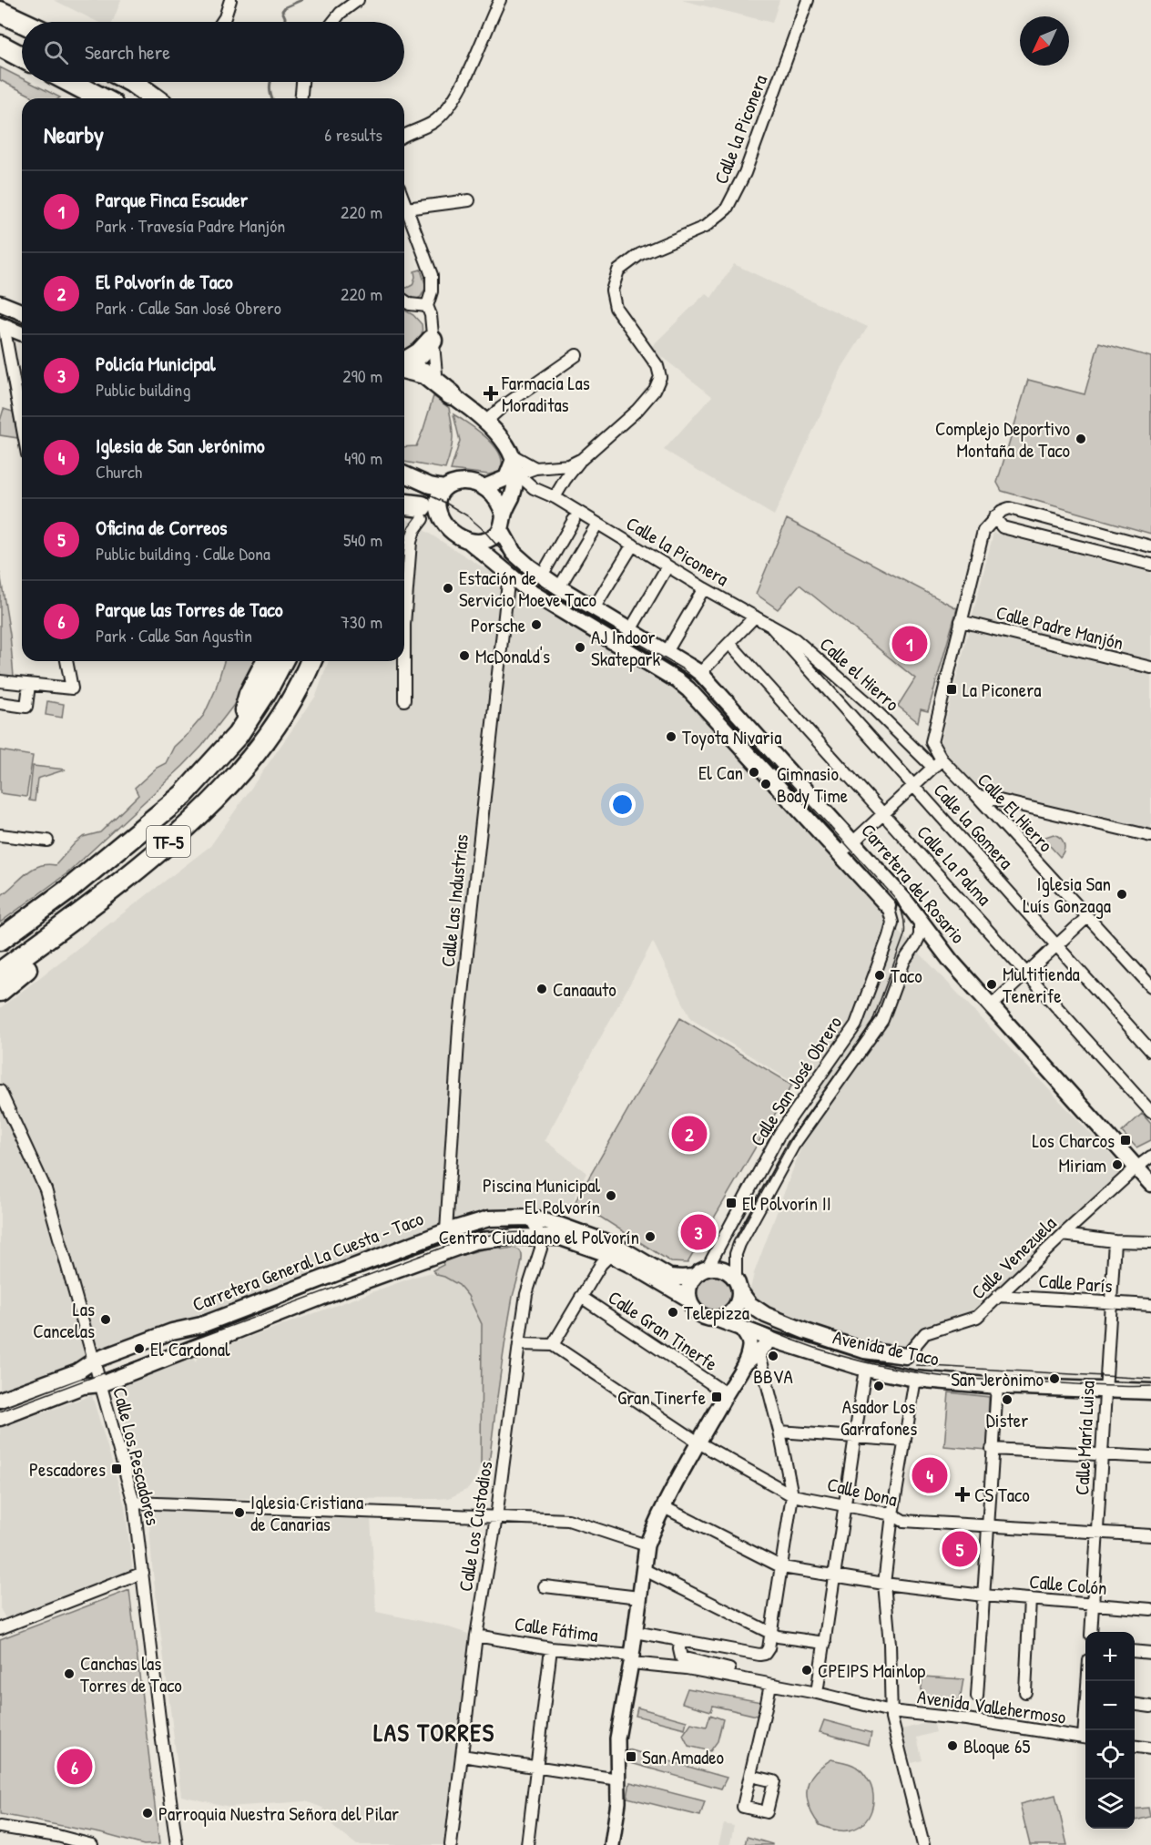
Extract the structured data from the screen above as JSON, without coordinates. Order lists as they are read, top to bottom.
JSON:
{
  "streets": {
    "highway": ["TF-5"],
    "main road": ["Carretera del Rosario", "Carretera General La Cuesta - Taco", "Avenida de Taco"],
    "street": [
      "Calle la Piconera",
      "Calle Padre Manjón",
      "Calle el Hierro",
      "Calle El Hierro",
      "Calle la Gomera",
      "Calle La Palma",
      "Calle Las Industrias",
      "Calle San José Obrero",
      "Calle Venezuela",
      "Calle París",
      "Calle Gran Tinerfe",
      "Calle María Luisa",
      "Calle Los Pescadores",
      "Calle Dona",
      "Calle Los Custodios",
      "Calle Colón",
      "Calle Fátima",
      "Avenida Vallehermoso"
    ]
  },
  "crossings": [
    ["Calle la Piconera", "Calle el Hierro"],
    ["Calle el Hierro", "Calle El Hierro"],
    ["Calle el Hierro", "Calle la Gomera"],
    ["Carretera del Rosario", "Calle Las Industrias"],
    ["Carretera del Rosario", "Calle San José Obrero"],
    ["Carretera del Rosario", "Calle Venezuela"],
    ["Calle Las Industrias", "Carretera General La Cuesta - Taco"],
    ["Calle San José Obrero", "Carretera General La Cuesta - Taco"],
    ["Calle San José Obrero", "Avenida de Taco"],
    ["Calle Venezuela", "Calle París"],
    ["Calle Venezuela", "Avenida de Taco"],
    ["Carretera General La Cuesta - Taco", "Avenida de Taco"],
    ["Carretera General La Cuesta - Taco", "Calle Los Pescadores"],
    ["Carretera General La Cuesta - Taco", "Calle Los Custodios"],
    ["Calle París", "Calle María Luisa"],
    ["Avenida de Taco", "Calle María Luisa"],
    ["Calle María Luisa", "Calle Dona"],
    ["Calle María Luisa", "Calle Colón"],
    ["Calle Los Custodios", "Calle Fátima"],
    ["Calle Fátima", "Avenida Vallehermoso"]
  ],
  "districts": ["LAS TORRES"],
  "places": {
    "health": ["Farmacia Las Moraditas", "CS Taco"],
    "other": [
      "Complejo Deportivo Montaña de Taco",
      "Estación de Servicio Moeve Taco",
      "Porsche",
      "AJ Indoor Skatepark",
      "McDonald's",
      "Toyota Nivaria",
      "El Can",
      "Gimnasio Body Time",
      "Iglesia San Luís Gonzaga",
      "Taco",
      "Multitienda Tenerife",
      "Canaauto",
      "Miriam",
      "Piscina Municipal El Polvorín",
      "Centro Ciudadano el Polvorín",
      "Telepizza",
      "Las Cancelas",
      "El Cardonal",
      "BBVA",
      "San Jerònimo",
      "Asador Los Garrafones",
      "Dister",
      "Iglesia Cristiana de Canarias",
      "CPEIPS Mainlop",
      "Canchas las Torres de Taco",
      "Bloque 65",
      "Parroquia Nuestra Señora del Pilar"
    ],
    "transit": [
      "La Piconera",
      "Los Charcos",
      "El Polvorín II",
      "Gran Tinerfe",
      "Pescadores",
      "San Amadeo"
    ]
  },
  "north": "bottom left",
  "page": {
    "search": "Search here",
    "heading": ["Nearby", "6 results"],
    "list": [
      {
        "mark": "1",
        "name": "Parque Finca Escuder",
        "note": "Park · Travesía Padre Manjón",
        "value": "220 m"
      },
      {
        "mark": "2",
        "name": "El Polvorín de Taco",
        "note": "Park · Calle San José Obrero",
        "value": "220 m"
      },
      {
        "mark": "3",
        "name": "Policía Municipal",
        "note": "Public building",
        "value": "290 m"
      },
      {
        "mark": "4",
        "name": "Iglesia de San Jerónimo",
        "note": "Church",
        "value": "490 m"
      },
      {
        "mark": "5",
        "name": "Oficina de Correos",
        "note": "Public building · Calle Dona",
        "value": "540 m"
      },
      {
        "mark": "6",
        "name": "Parque las Torres de Taco",
        "note": "Park · Calle San Agustìn",
        "value": "730 m"
      }
    ],
    "pins": [
      "1",
      "2",
      "3",
      "4",
      "5",
      "6"
    ],
    "map_buttons": ["+", "−"]
  }
}
